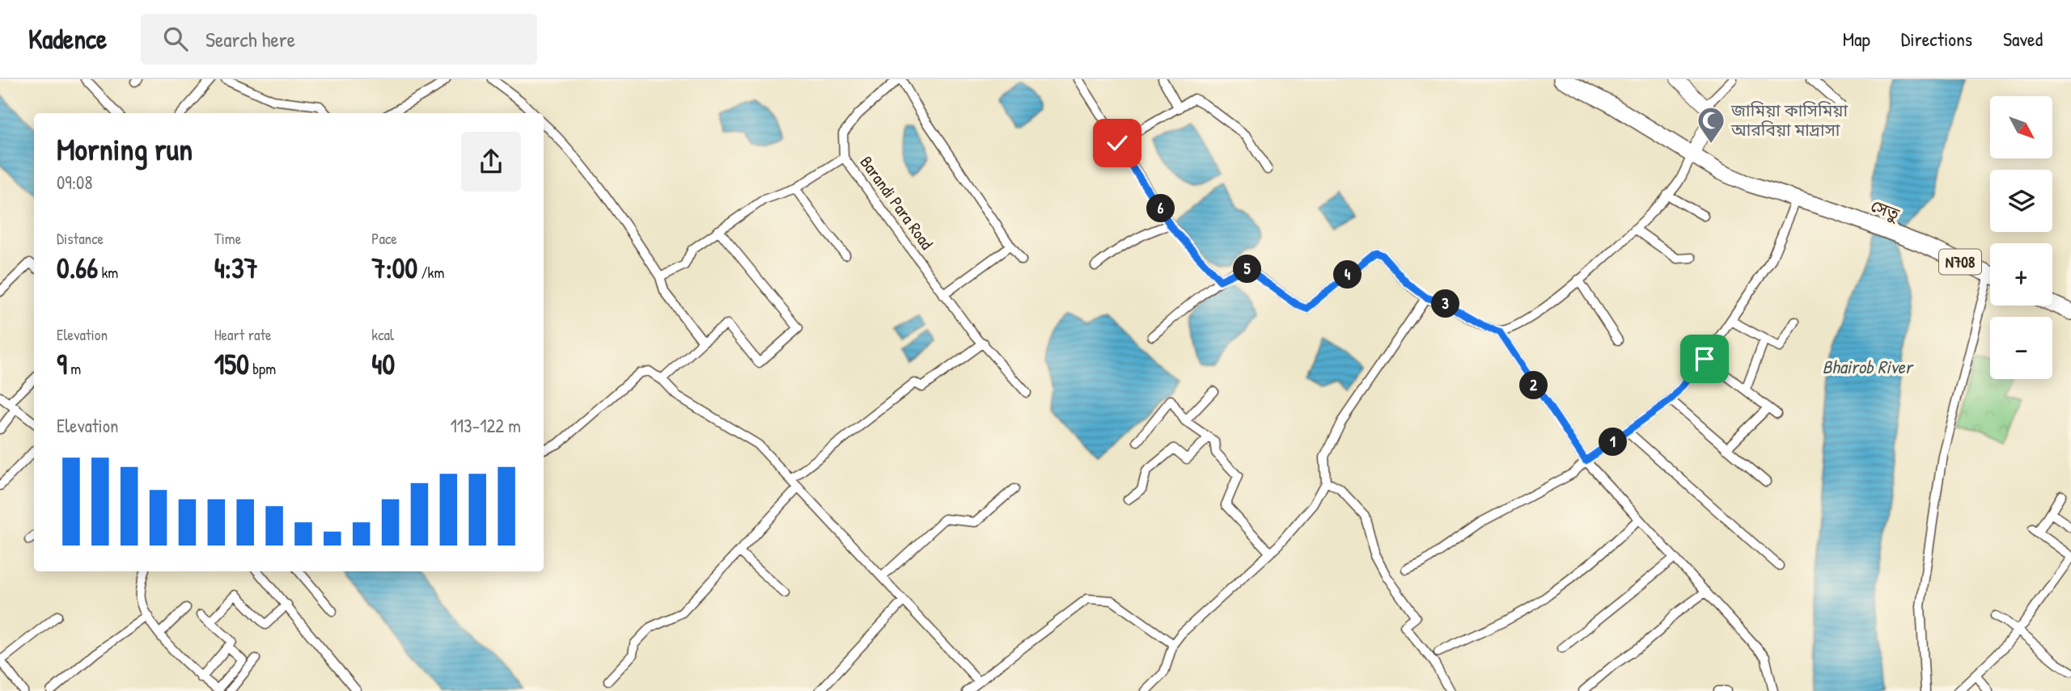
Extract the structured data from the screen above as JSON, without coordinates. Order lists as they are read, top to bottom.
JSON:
{
  "streets": {
    "highway": ["সেতু", "N708"],
    "street": ["Barandi Para Road"]
  },
  "crossings": [
    ["সেতু", "N708"]
  ],
  "water": ["Bhairob River"],
  "places": {
    "mosque": ["জামিয়া কাসিমিয়া আরবিয়া মাদ্রাসা"]
  },
  "north": "bottom right",
  "page": {
    "header": "Kadence",
    "search": "Search here",
    "nav": ["Map", "Directions", "Saved"],
    "map_buttons": ["+", "−"],
    "heading": ["Morning run", "09:08"],
    "pins": [
      "6",
      "5",
      "4",
      "3",
      "2",
      "1"
    ],
    "stats": [
      ["Distance", "0.66 km"],
      ["Time", "4:37"],
      ["Pace", "7:00 /km"],
      ["Elevation", "9 m"],
      ["Heart rate", "150 bpm"],
      ["kcal", "40"]
    ],
    "chart": ["Elevation", "113–122 m"]
  }
}
